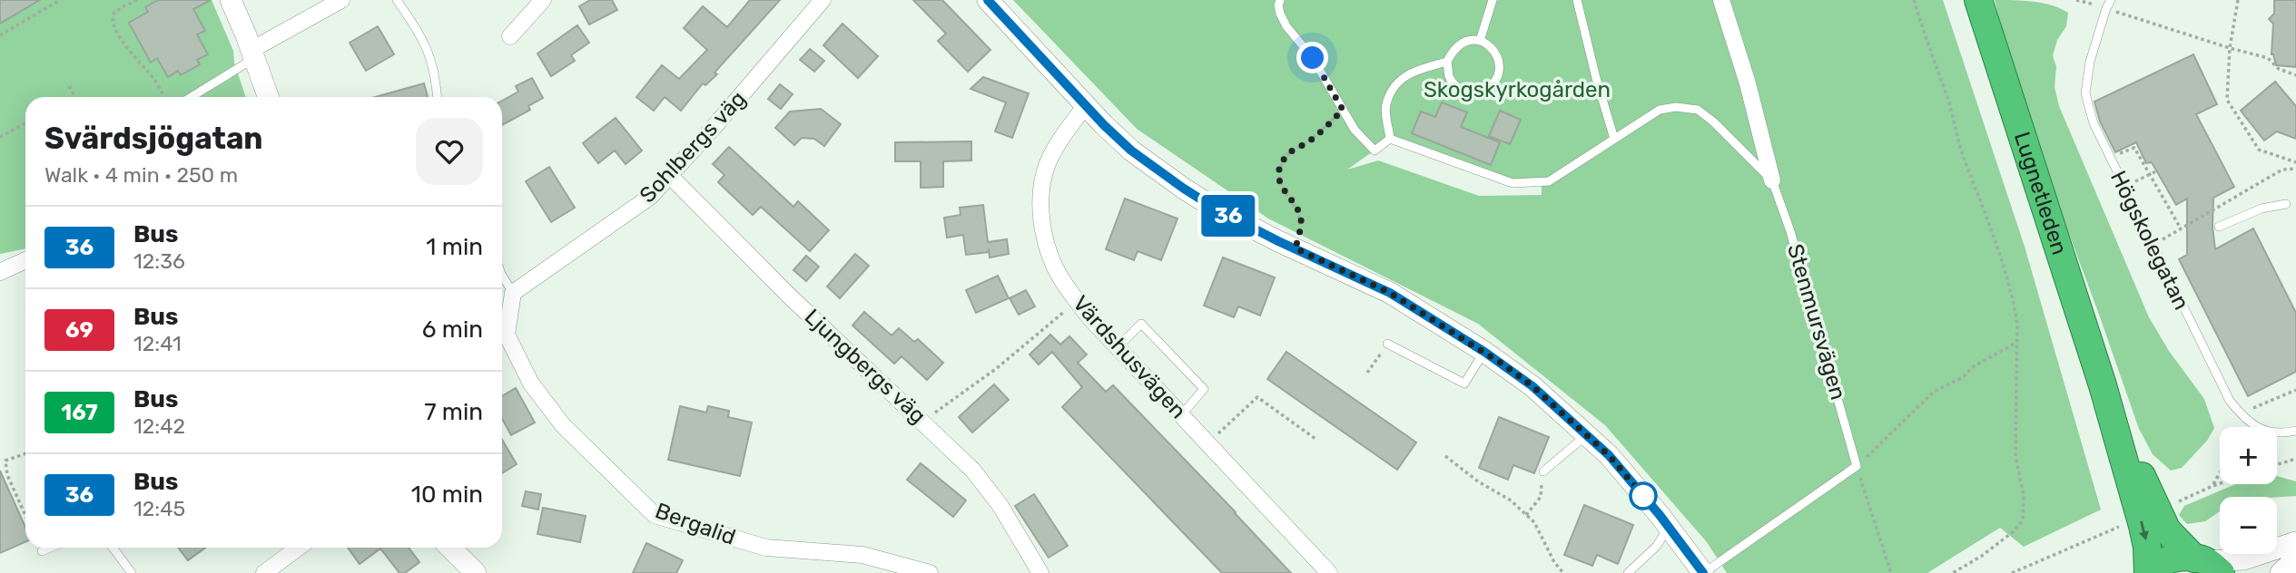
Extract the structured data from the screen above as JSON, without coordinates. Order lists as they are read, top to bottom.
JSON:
{
  "streets": {
    "highway": ["Lugnetleden"],
    "street": [
      "Sohlbergs väg",
      "Stenmursvägen",
      "Värdshusvägen",
      "Ljungbergs väg",
      "Bergalid"
    ],
    "lane": ["Högskolegatan"]
  },
  "crossings": [
    ["Sohlbergs väg", "Ljungbergs väg"],
    ["Sohlbergs väg", "Bergalid"]
  ],
  "parks": ["Skogskyrkogården"],
  "lines": ["bus line 36"],
  "page": {
    "on_map": "36",
    "heading": ["Svärdsjögatan", "Walk · 4 min · 250 m"],
    "list": [
      {
        "mark": "36",
        "name": "Bus",
        "note": "12:36",
        "value": "1 min"
      },
      {
        "mark": "69",
        "name": "Bus",
        "note": "12:41",
        "value": "6 min"
      },
      {
        "mark": "167",
        "name": "Bus",
        "note": "12:42",
        "value": "7 min"
      },
      {
        "mark": "36",
        "name": "Bus",
        "note": "12:45",
        "value": "10 min"
      }
    ],
    "map_buttons": ["+", "−"]
  }
}
